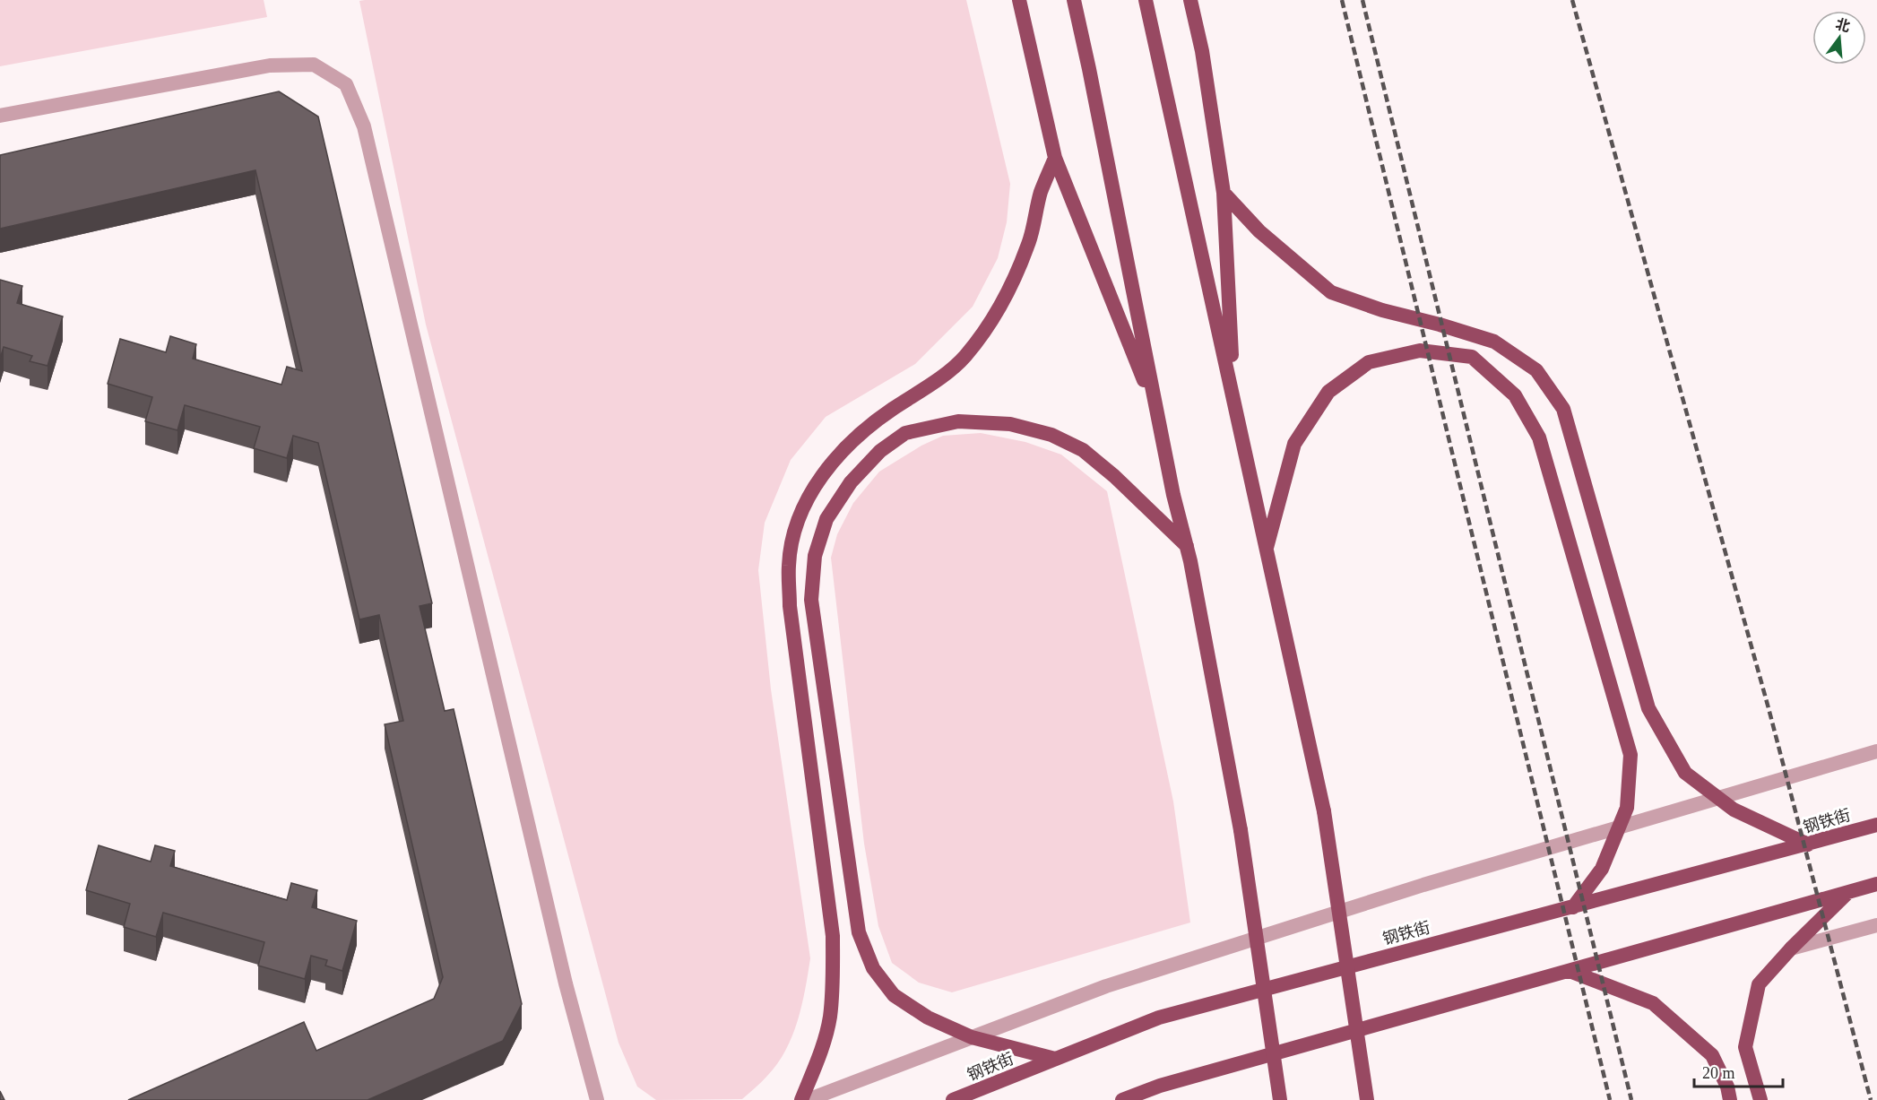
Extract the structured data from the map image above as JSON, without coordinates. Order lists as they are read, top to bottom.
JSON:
{
  "streets": {
    "highway": ["钢铁街"]
  },
  "scale_bar": "20 m",
  "north": "top"
}
